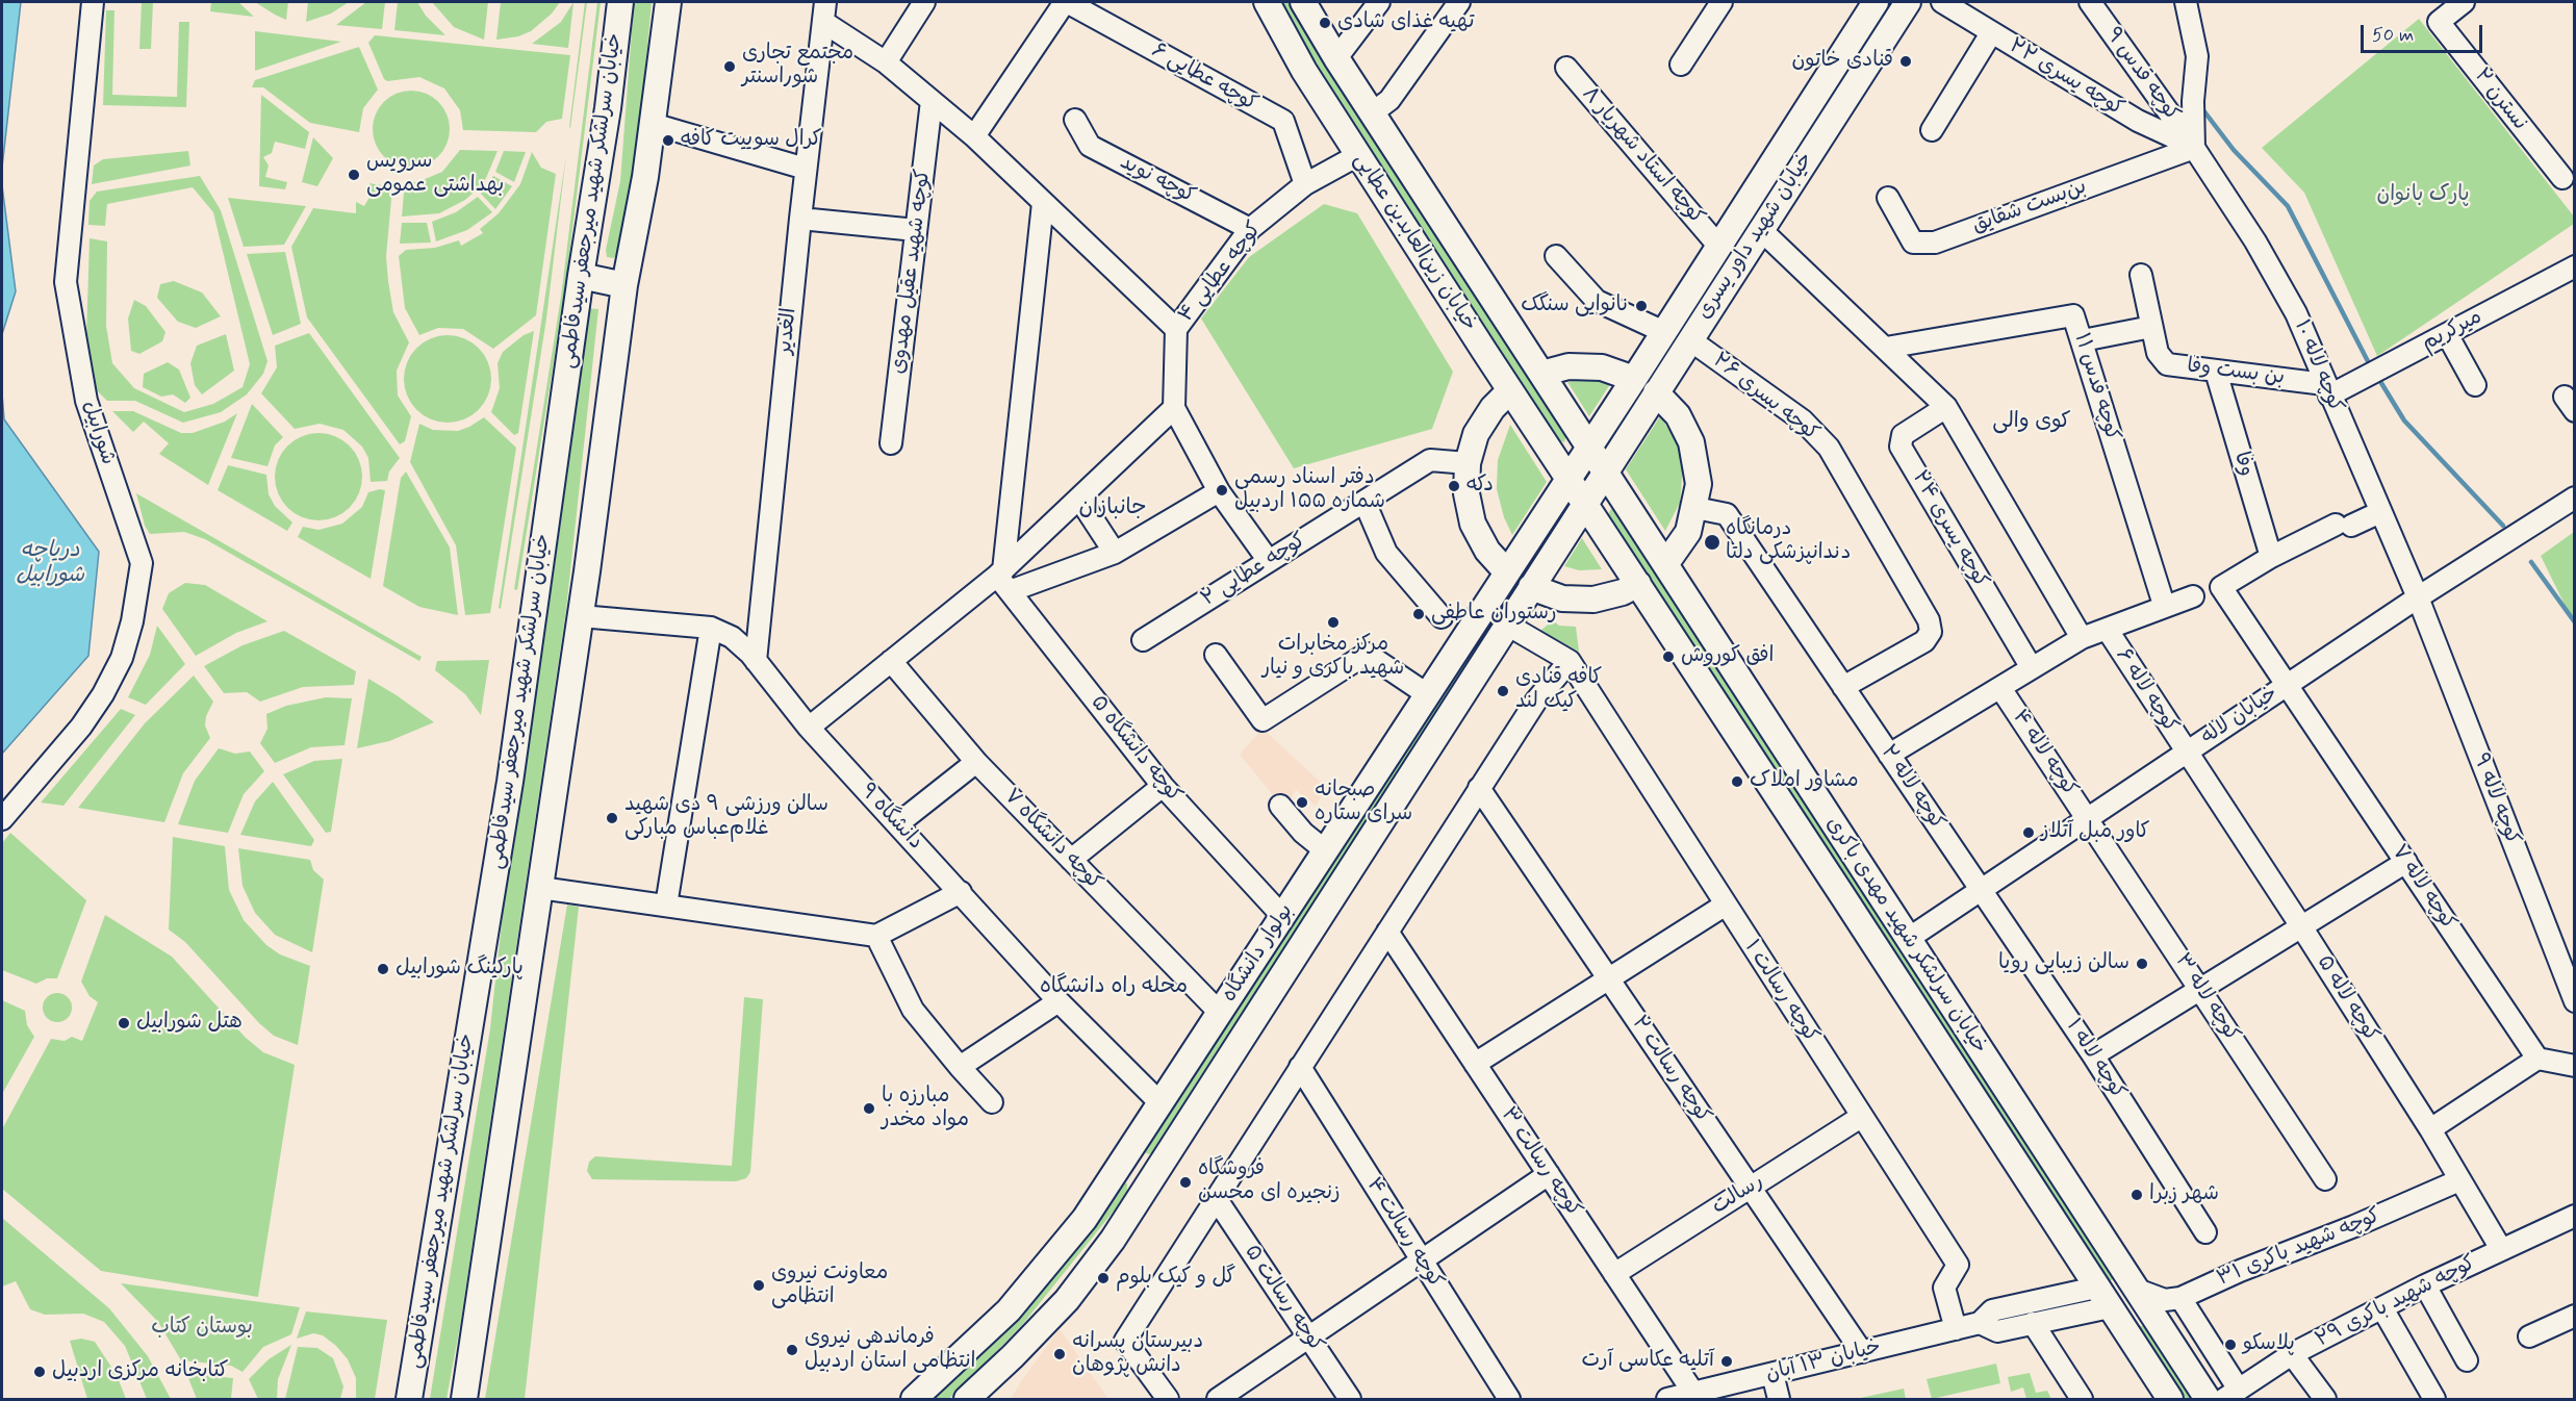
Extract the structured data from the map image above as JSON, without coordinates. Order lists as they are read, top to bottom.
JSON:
{
  "streets": {
    "main road": [
      "خیابان سرلشکر شهید میرجعفر سیدفاطمی",
      "خیابان شهید داور یسری",
      "خیابان زین‌العابدین عطایی",
      "خیابان سرلشکر شهید مهدی باکری",
      "بولوار دانشگاه"
    ],
    "street": [
      "کوچه قدس ۹",
      "کوچه عطایی ۶",
      "کوچه یسری ۲۲",
      "نسترن ۲",
      "کوچه استاد شهریار ۸",
      "کوچه نوید",
      "بن‌بست شقایق",
      "کوچه شهید عقیل مهدوی",
      "کوچه عطایی ۴",
      "الغدیر",
      "میرکریم",
      "کوچه لاله ۱۰",
      "بن بست وفا",
      "کوچه قدس ۱۱",
      "کوچه یسری ۲۶",
      "شورابیل",
      "وفا",
      "کوچه یسری ۲۴",
      "کوچه عطایی ۲",
      "کوچه لاله ۶",
      "خیابان لاله",
      "کوچه دانشگاه ۵",
      "کوچه لاله ۴",
      "کوچه لاله ۲",
      "کوچه لاله ۹",
      "دانشگاه ۹",
      "کوچه دانشگاه ۷",
      "کوچه لاله ۷",
      "کوچه رسالت ۱",
      "کوچه لاله ۳",
      "کوچه لاله ۵",
      "کوچه لاله ۱",
      "کوچه رسالت ۲",
      "کوچه رسالت ۳",
      "رسالت",
      "کوچه رسالت ۴",
      "کوچه شهید باکری ۳۱",
      "کوچه رسالت ۵",
      "کوچه شهید باکری ۲۹",
      "خیابان ۱۳ آبان"
    ]
  },
  "crossings": [
    ["کوچه قدس ۹", "کوچه یسری ۲۲"],
    ["کوچه قدس ۹", "بن‌بست شقایق"],
    ["کوچه قدس ۹", "کوچه لاله ۱۰"],
    ["کوچه عطایی ۶", "کوچه عطایی ۴"],
    ["کوچه یسری ۲۲", "بن‌بست شقایق"],
    ["کوچه یسری ۲۲", "کوچه لاله ۱۰"],
    ["کوچه استاد شهریار ۸", "خیابان شهید داور یسری"],
    ["کوچه نوید", "کوچه عطایی ۴"],
    ["بن‌بست شقایق", "کوچه لاله ۱۰"],
    ["خیابان شهید داور یسری", "خیابان زین‌العابدین عطایی"],
    ["خیابان شهید داور یسری", "کوچه یسری ۲۶"],
    ["خیابان شهید داور یسری", "خیابان سرلشکر شهید مهدی باکری"],
    ["خیابان شهید داور یسری", "بولوار دانشگاه"],
    ["خیابان زین‌العابدین عطایی", "کوچه عطایی ۴"],
    ["خیابان زین‌العابدین عطایی", "خیابان سرلشکر شهید مهدی باکری"],
    ["خیابان زین‌العابدین عطایی", "بولوار دانشگاه"],
    ["الغدیر", "دانشگاه ۹"],
    ["میرکریم", "کوچه لاله ۱۰"],
    ["میرکریم", "بن بست وفا"],
    ["کوچه لاله ۱۰", "بن بست وفا"],
    ["کوچه لاله ۱۰", "خیابان لاله"],
    ["کوچه لاله ۱۰", "کوچه لاله ۹"],
    ["بن بست وفا", "وفا"],
    ["کوچه یسری ۲۶", "کوچه لاله ۲"],
    ["وفا", "کوچه لاله ۷"],
    ["کوچه لاله ۶", "خیابان لاله"],
    ["کوچه لاله ۶", "کوچه لاله ۵"],
    ["خیابان لاله", "کوچه لاله ۴"],
    ["خیابان لاله", "کوچه لاله ۲"],
    ["خیابان لاله", "کوچه لاله ۹"],
    ["خیابان لاله", "کوچه لاله ۷"],
    ["خیابان لاله", "خیابان سرلشکر شهید مهدی باکری"],
    ["خیابان لاله", "کوچه لاله ۳"],
    ["خیابان لاله", "کوچه لاله ۵"],
    ["خیابان لاله", "کوچه لاله ۱"],
    ["کوچه دانشگاه ۵", "بولوار دانشگاه"],
    ["کوچه لاله ۴", "کوچه لاله ۳"],
    ["کوچه لاله ۲", "کوچه لاله ۱"],
    ["دانشگاه ۹", "بولوار دانشگاه"],
    ["کوچه دانشگاه ۷", "بولوار دانشگاه"],
    ["خیابان سرلشکر شهید مهدی باکری", "بولوار دانشگاه"],
    ["خیابان سرلشکر شهید مهدی باکری", "خیابان ۱۳ آبان"],
    ["کوچه رسالت ۱", "رسالت"],
    ["کوچه رسالت ۱", "خیابان ۱۳ آبان"],
    ["کوچه لاله ۵", "کوچه شهید باکری ۳۱"],
    ["کوچه لاله ۵", "کوچه شهید باکری ۲۹"],
    ["کوچه رسالت ۲", "رسالت"],
    ["کوچه رسالت ۲", "خیابان ۱۳ آبان"],
    ["کوچه رسالت ۳", "رسالت"],
    ["کوچه رسالت ۳", "خیابان ۱۳ آبان"]
  ],
  "districts": ["کوی والی", "جانبازان", "محله راه دانشگاه"],
  "water": ["دریاچه شورابیل"],
  "parks": ["پارک بانوان", "بوستان کتاب"],
  "places": [
    "تهیه غذای شادی",
    "قنادی خاتون",
    "مجتمع تجاری شوراسنتر",
    "کرال سوییت کافه",
    "سرویس بهداشتی عمومی",
    "نانوایی سنگک",
    "دکه",
    "دفتر اسناد رسمی شماره ۱۵۵ اردبیل",
    "درمانگاه دندانپزشکی دلتا",
    "رستوران عاطفی",
    "مرکز مخابرات شهید باکری و نیار",
    "افق کوروش",
    "کافه قنادی کیک لند",
    "مشاور املاک",
    "صبحانه سرای ستاره",
    "سالن ورزشی ۹ دی شهید غلام‌عباس مبارکی",
    "کاور مبل آتلاز",
    "سالن زیبایی رویا",
    "پارکینگ شورابیل",
    "هتل شورابیل",
    "مبارزه با مواد مخدر",
    "فروشگاه زنجیره ای محسن",
    "شهر زبرا",
    "گل و کیک بلوم",
    "معاونت نیروی انتظامی",
    "پلاسکو",
    "فرماندهی نیروی انتظامی استان اردبیل",
    "دبیرستان پسرانه دانش پژوهان",
    "آتلیه عکاسی آرت",
    "کتابخانه مرکزی اردبیل"
  ],
  "scale_bar": "50 m"
}
